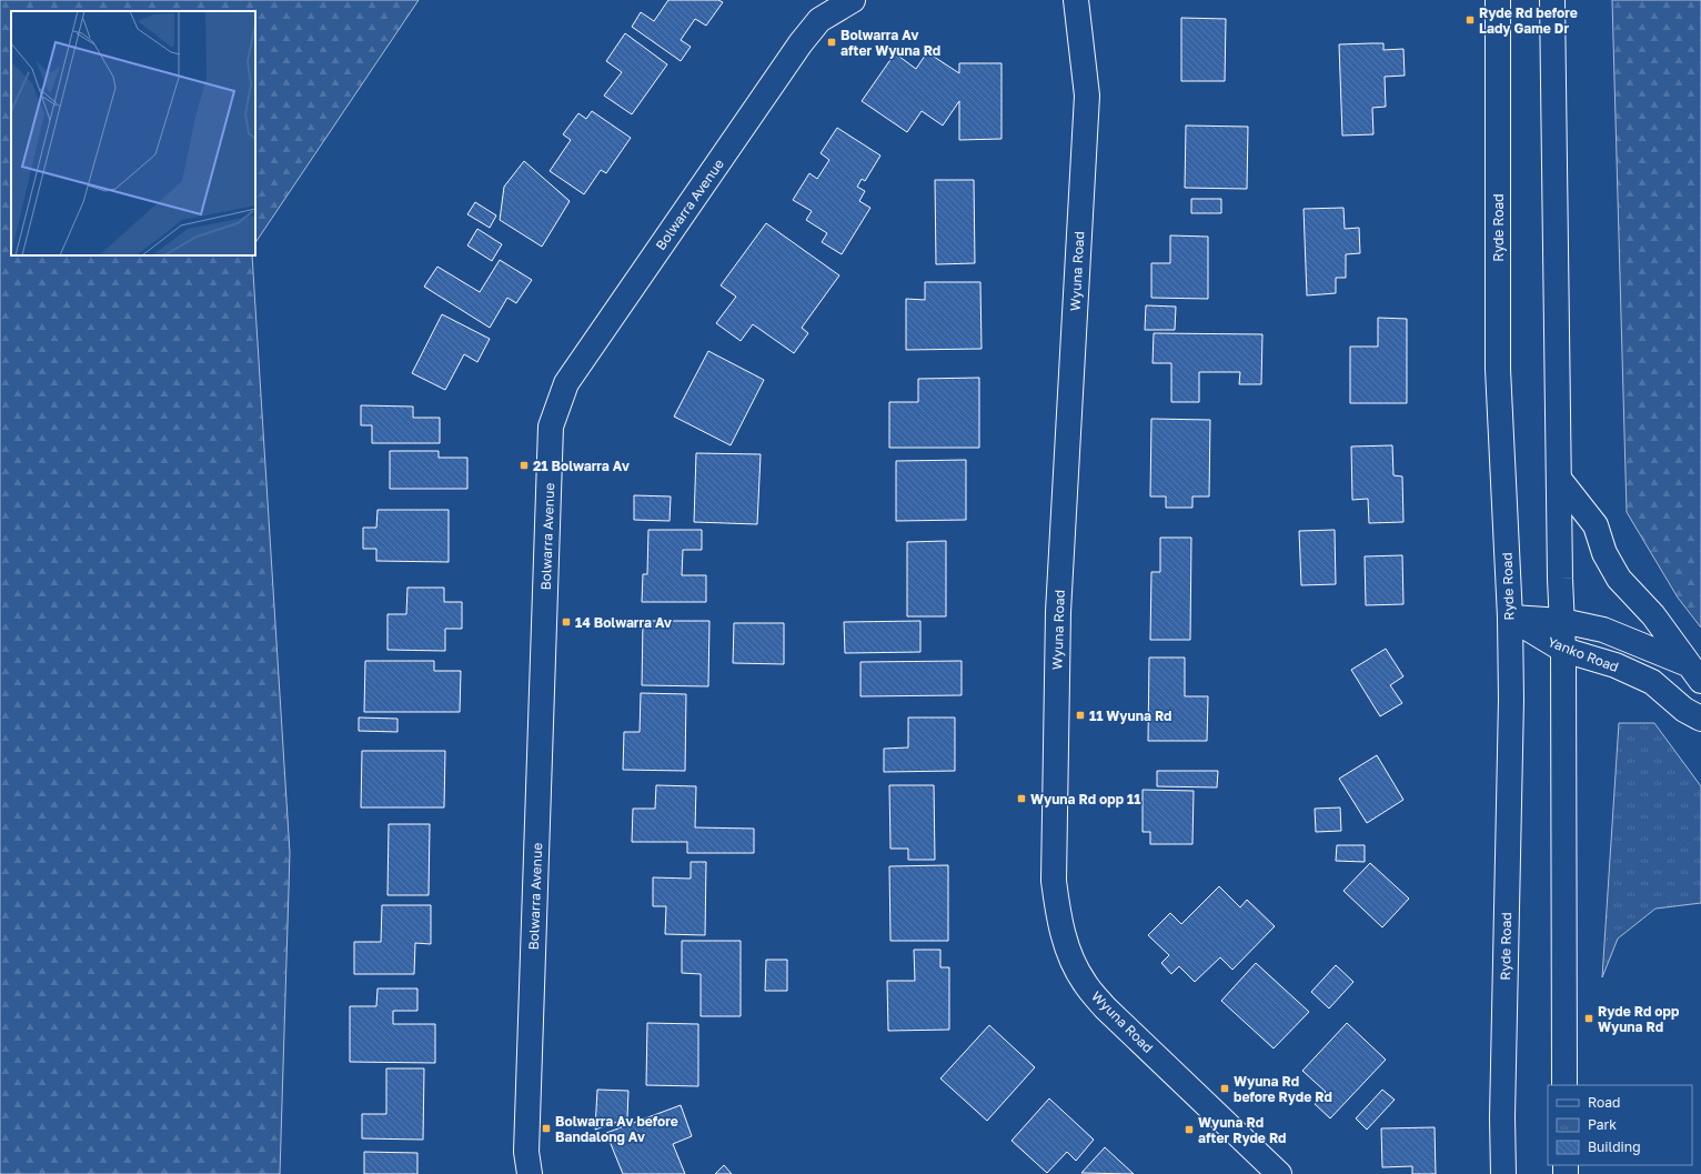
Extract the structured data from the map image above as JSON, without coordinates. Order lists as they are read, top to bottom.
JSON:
{
  "streets": {
    "main road": [
      "Bolwarra Avenue",
      "Ryde Road",
      "Wyuna Road",
      "Yanko Road"
    ]
  },
  "crossings": [
    ["Ryde Road", "Yanko Road"]
  ],
  "places": {
    "transit": [
      "Ryde Rd before Lady Game Dr",
      "Bolwarra Av after Wyuna Rd",
      "21 Bolwarra Av",
      "14 Bolwarra Av",
      "11 Wyuna Rd",
      "Wyuna Rd opp 11",
      "Ryde Rd opp Wyuna Rd",
      "Wyuna Rd before Ryde Rd",
      "Bolwarra Av before Bandalong Av",
      "Wyuna Rd after Ryde Rd"
    ]
  },
  "legend": ["Road", "Park", "Building"]
}
